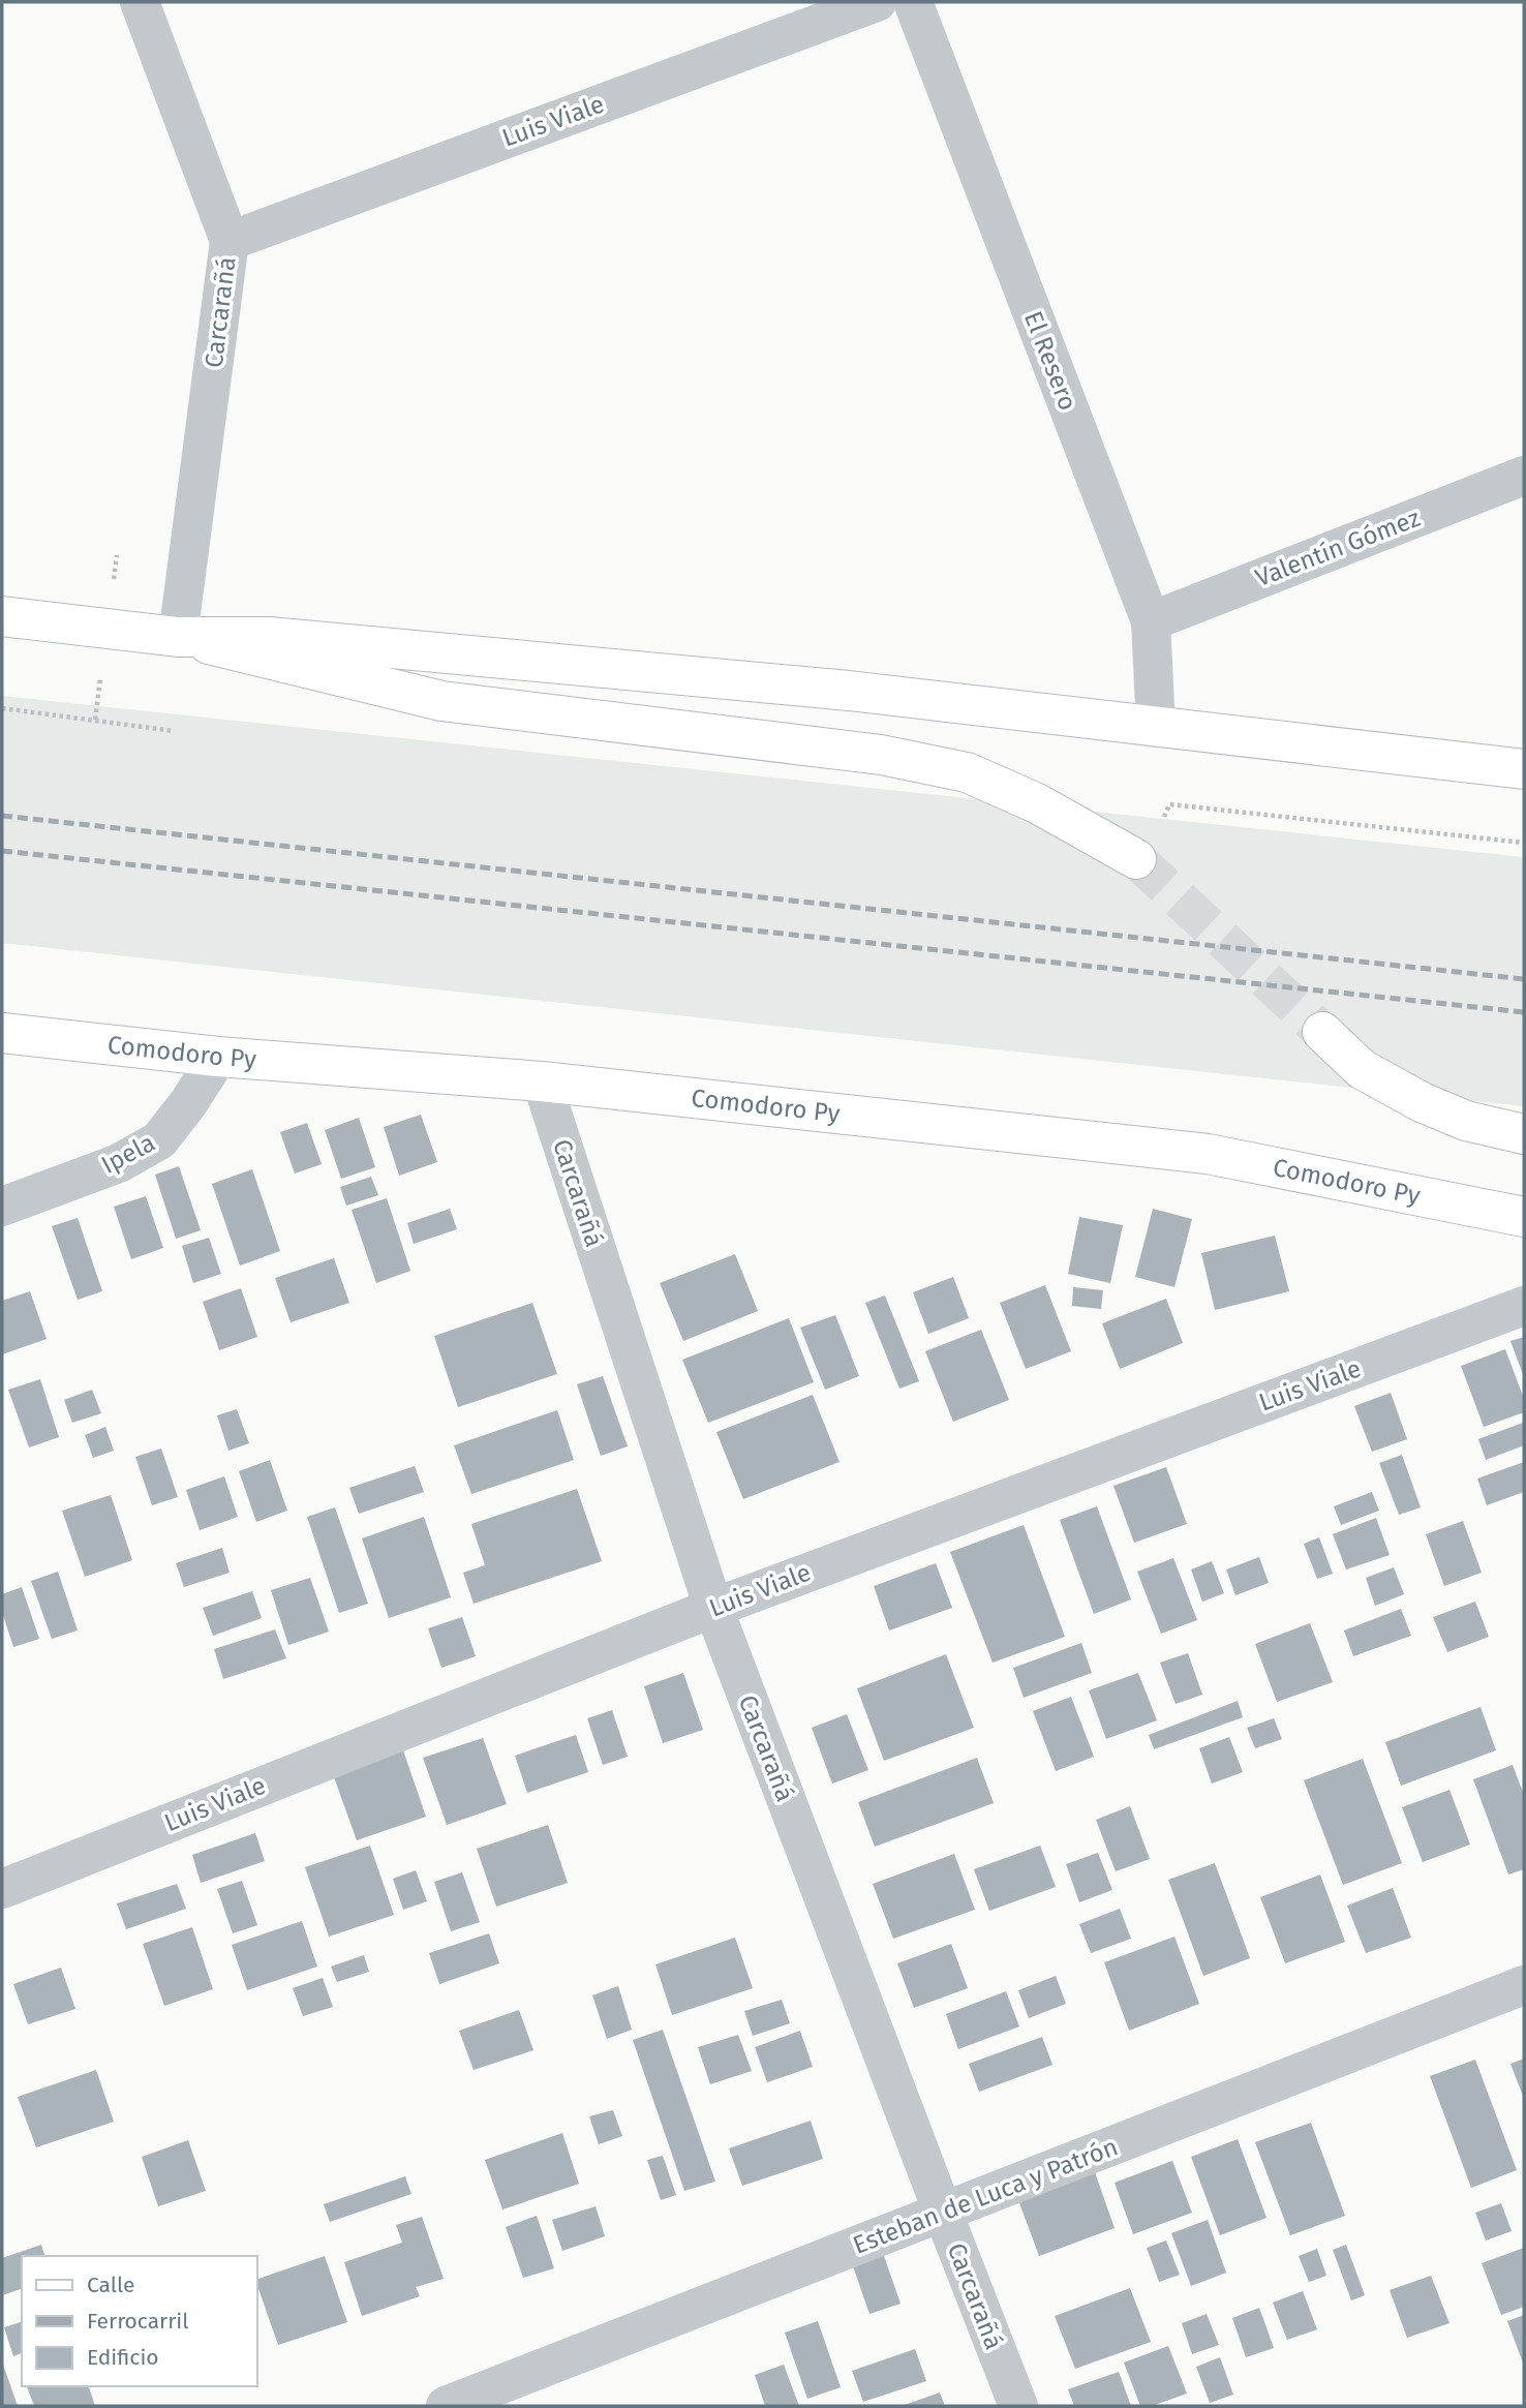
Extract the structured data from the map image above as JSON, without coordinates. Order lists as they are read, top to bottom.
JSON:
{
  "streets": {
    "main road": ["Comodoro Py"],
    "street": [
      "Luis Viale",
      "Carcarañá",
      "El Resero",
      "Valentín Gómez",
      "Ipela",
      "Esteban de Luca y Patrón"
    ]
  },
  "crossings": [
    ["Luis Viale", "Carcarañá"],
    ["Carcarañá", "Comodoro Py"],
    ["Carcarañá", "Esteban de Luca y Patrón"],
    ["El Resero", "Valentín Gómez"],
    ["Comodoro Py", "Ipela"]
  ],
  "legend": ["Calle", "Ferrocarril", "Edificio"]
}
